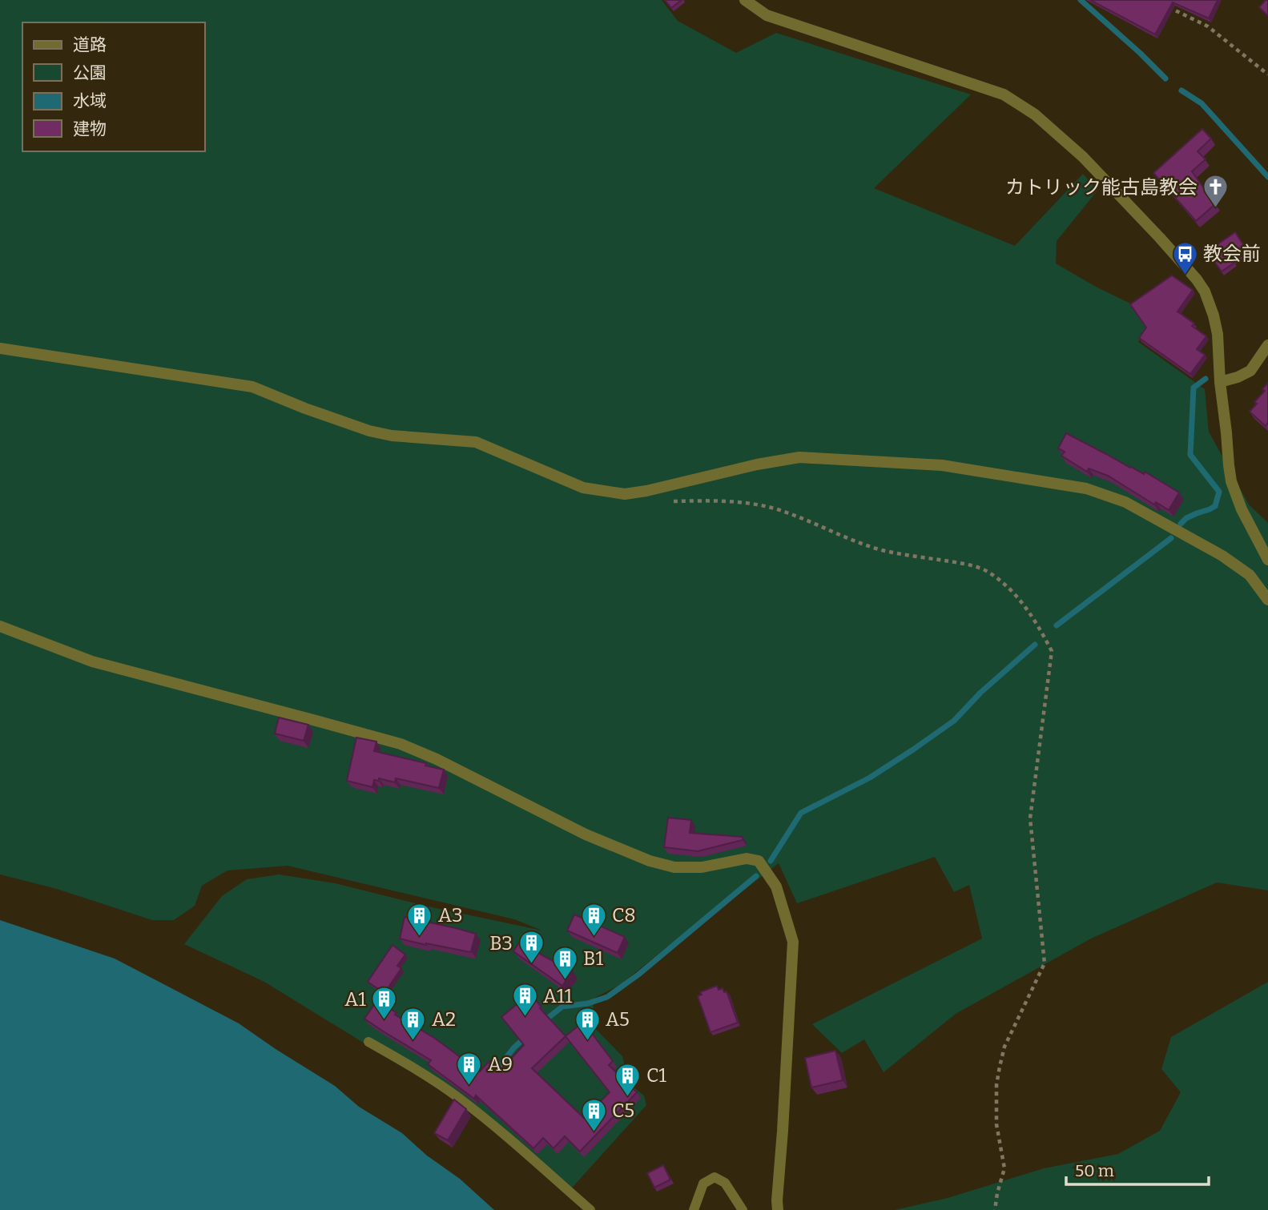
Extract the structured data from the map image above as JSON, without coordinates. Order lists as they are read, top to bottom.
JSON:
{
  "places": {
    "church": ["カトリック能古島教会"],
    "bus stop": ["教会前"],
    "building": [
      "A3",
      "C8",
      "B3",
      "B1",
      "A11",
      "A1",
      "A2",
      "A5",
      "A9",
      "C1",
      "C5"
    ]
  },
  "legend": [
    "道路",
    "公園",
    "水域",
    "建物"
  ],
  "scale_bar": "50 m"
}
